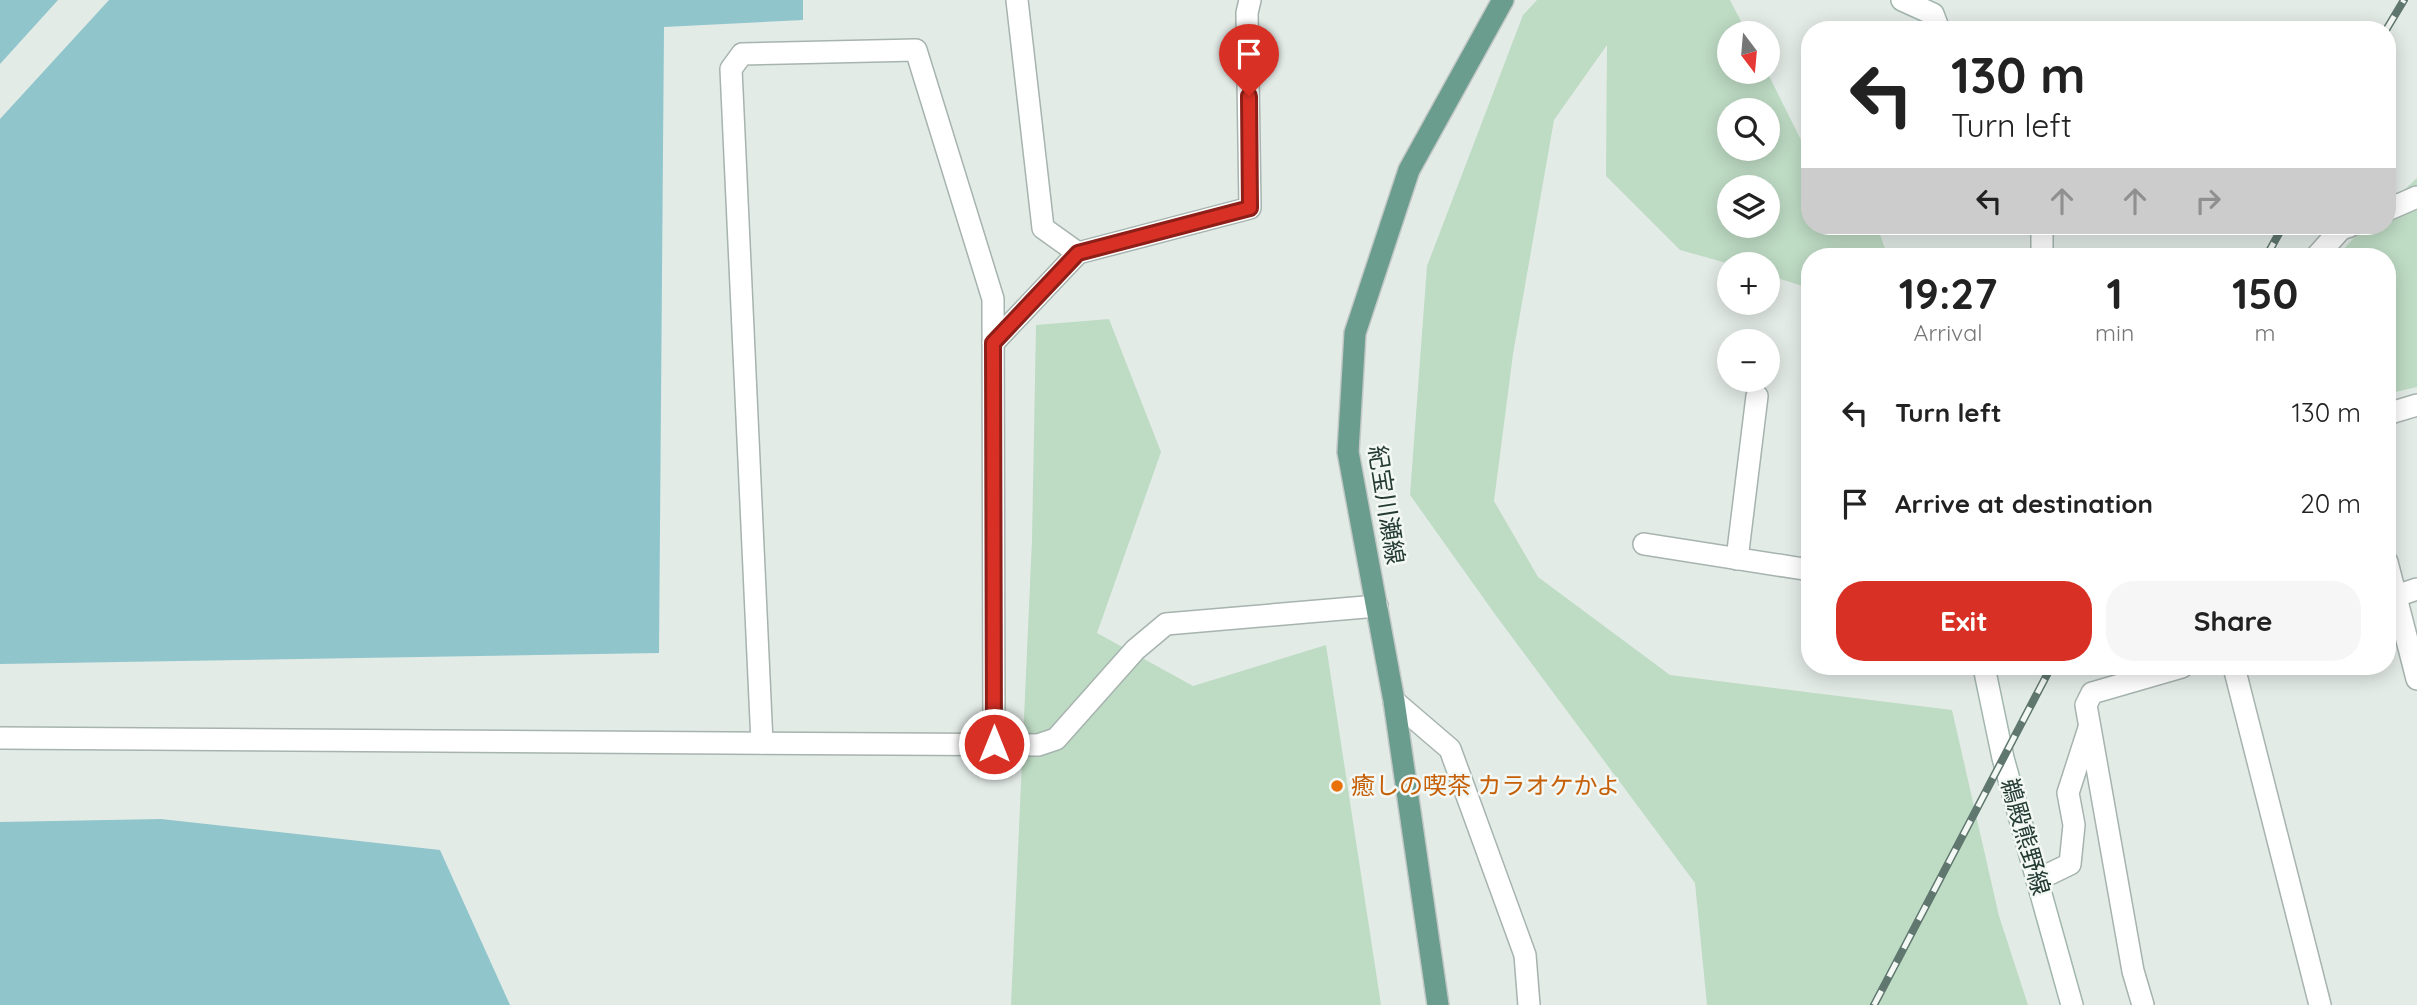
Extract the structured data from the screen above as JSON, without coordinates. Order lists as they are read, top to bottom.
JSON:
{
  "streets": {
    "main road": ["紀宝川瀬線"],
    "street": ["鵜殿熊野線"]
  },
  "places": ["癒しの喫茶 カラオケかよ"],
  "north": "bottom",
  "page": {
    "map_buttons": ["+", "−"],
    "turn": ["130 m", "Turn left"],
    "eta": [
      "19:27",
      "Arrival",
      "1",
      "min",
      "150",
      "m"
    ],
    "list": [
      {
        "name": "Turn left",
        "value": "130 m"
      },
      {
        "name": "Arrive at destination",
        "value": "20 m"
      }
    ],
    "buttons": ["Exit", "Share"]
  }
}
